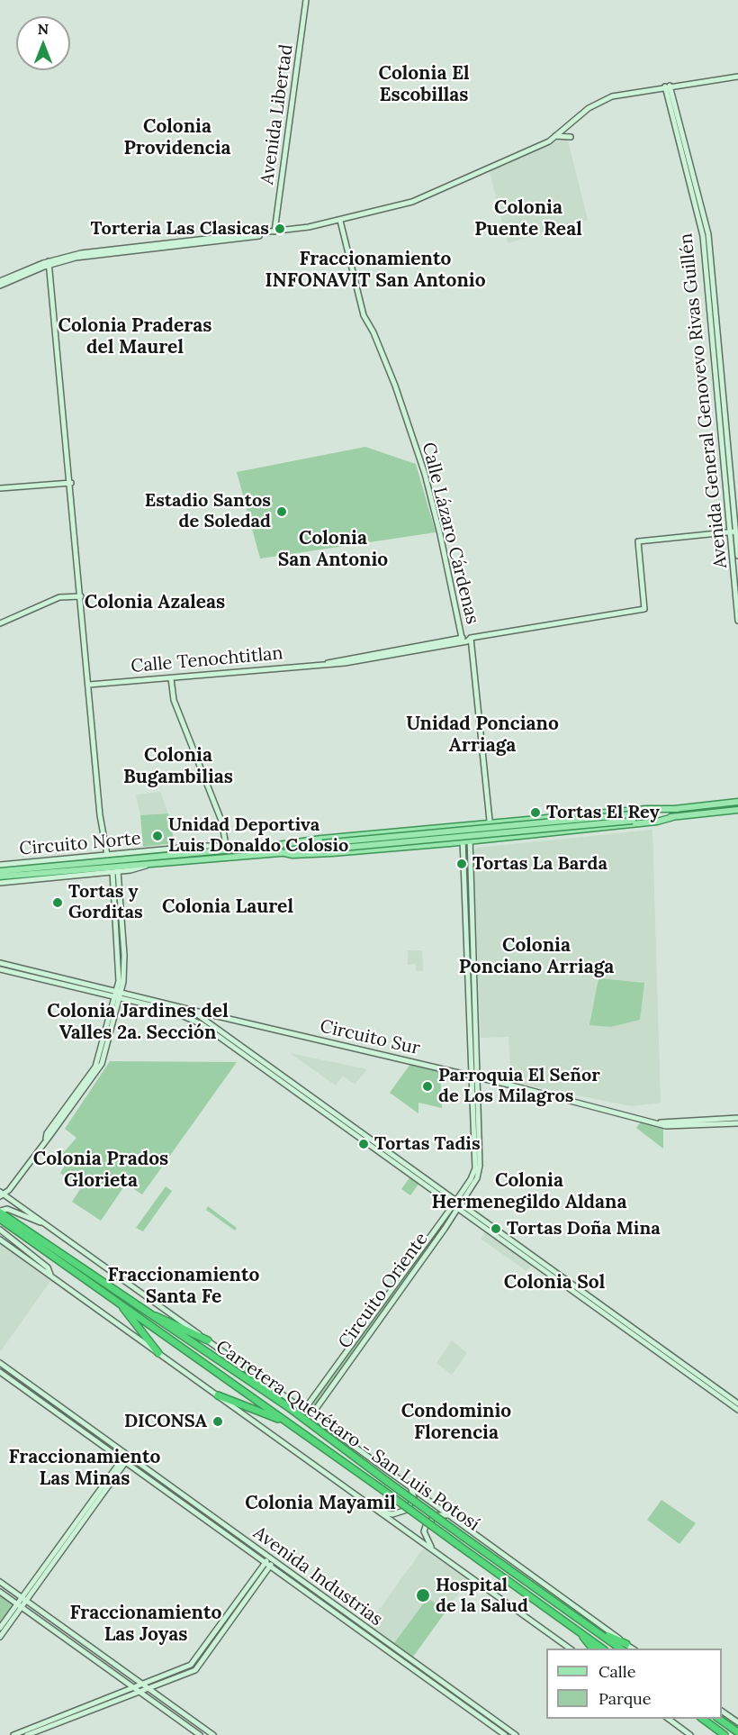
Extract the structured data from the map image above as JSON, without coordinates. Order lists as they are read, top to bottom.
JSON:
{
  "streets": {
    "highway": ["Carretera Querétaro - San Luis Potosí"],
    "street": [
      "Avenida Libertad",
      "Avenida General Genovevo Rivas Guillén",
      "Calle Lázaro Cárdenas",
      "Calle Tenochtitlan",
      "Circuito Norte",
      "Circuito Sur",
      "Circuito Oriente",
      "Avenida Industrias"
    ]
  },
  "crossings": [
    ["Avenida General Genovevo Rivas Guillén", "Calle Tenochtitlan"],
    ["Calle Lázaro Cárdenas", "Calle Tenochtitlan"],
    ["Circuito Sur", "Circuito Oriente"]
  ],
  "districts": [
    "Colonia El Escobillas",
    "Colonia Providencia",
    "Colonia Puente Real",
    "Fraccionamiento INFONAVIT San Antonio",
    "Colonia Praderas del Maurel",
    "Colonia San Antonio",
    "Colonia Azaleas",
    "Unidad Ponciano Arriaga",
    "Colonia Bugambilias",
    "Colonia Laurel",
    "Colonia Ponciano Arriaga",
    "Colonia Jardines del Valles 2a. Sección",
    "Colonia Prados Glorieta",
    "Colonia Hermenegildo Aldana",
    "Fraccionamiento Santa Fe",
    "Colonia Sol",
    "Condominio Florencia",
    "Fraccionamiento Las Minas",
    "Colonia Mayamil",
    "Fraccionamiento Las Joyas"
  ],
  "places": [
    "Torteria Las Clasicas",
    "Estadio Santos de Soledad",
    "Tortas El Rey",
    "Unidad Deportiva Luis Donaldo Colosio",
    "Tortas La Barda",
    "Tortas y Gorditas",
    "Parroquia El Señor de Los Milagros",
    "Tortas Tadis",
    "Tortas Doña Mina",
    "DICONSA",
    "Hospital de la Salud"
  ],
  "legend": ["Calle", "Parque"],
  "north": "top"
}
